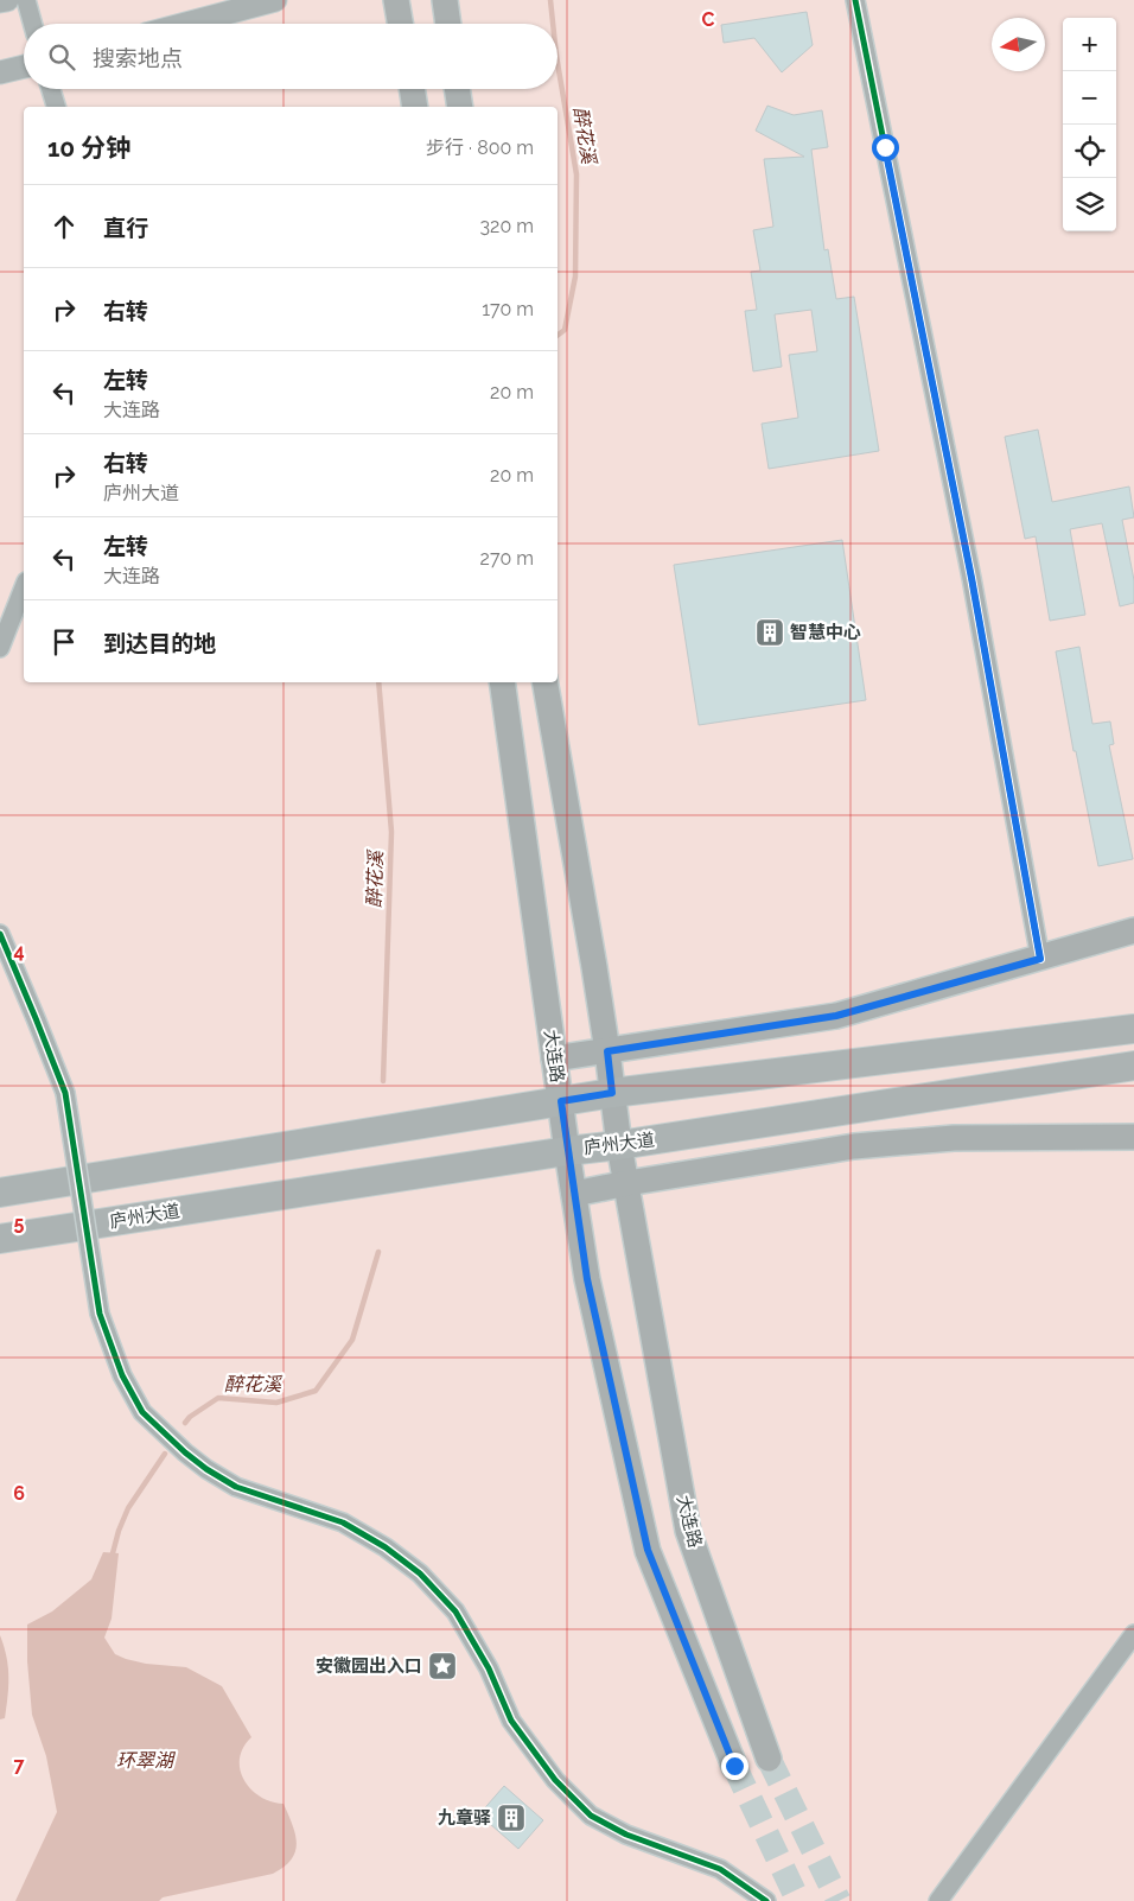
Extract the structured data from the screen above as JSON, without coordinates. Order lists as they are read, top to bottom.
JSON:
{
  "streets": {
    "main road": ["大连路", "庐州大道"]
  },
  "crossings": [
    ["大连路", "庐州大道"]
  ],
  "water": ["醉花溪", "环翠湖"],
  "places": {
    "building": ["智慧中心", "九章驿"],
    "place": ["安徽园出入口"]
  },
  "north": "left",
  "page": {
    "map_buttons": ["+", "−"],
    "search": "搜索地点",
    "heading": ["10 分钟", "步行 · 800 m"],
    "list": [
      ["直行", "320 m"],
      ["右转", "170 m"],
      ["左转", "大连路", "20 m"],
      ["右转", "庐州大道", "20 m"],
      ["左转", "大连路", "270 m"],
      "到达目的地"
    ]
  },
  "grid": {
    "columns": ["C"],
    "rows": [
      "4",
      "5",
      "6",
      "7"
    ]
  }
}
